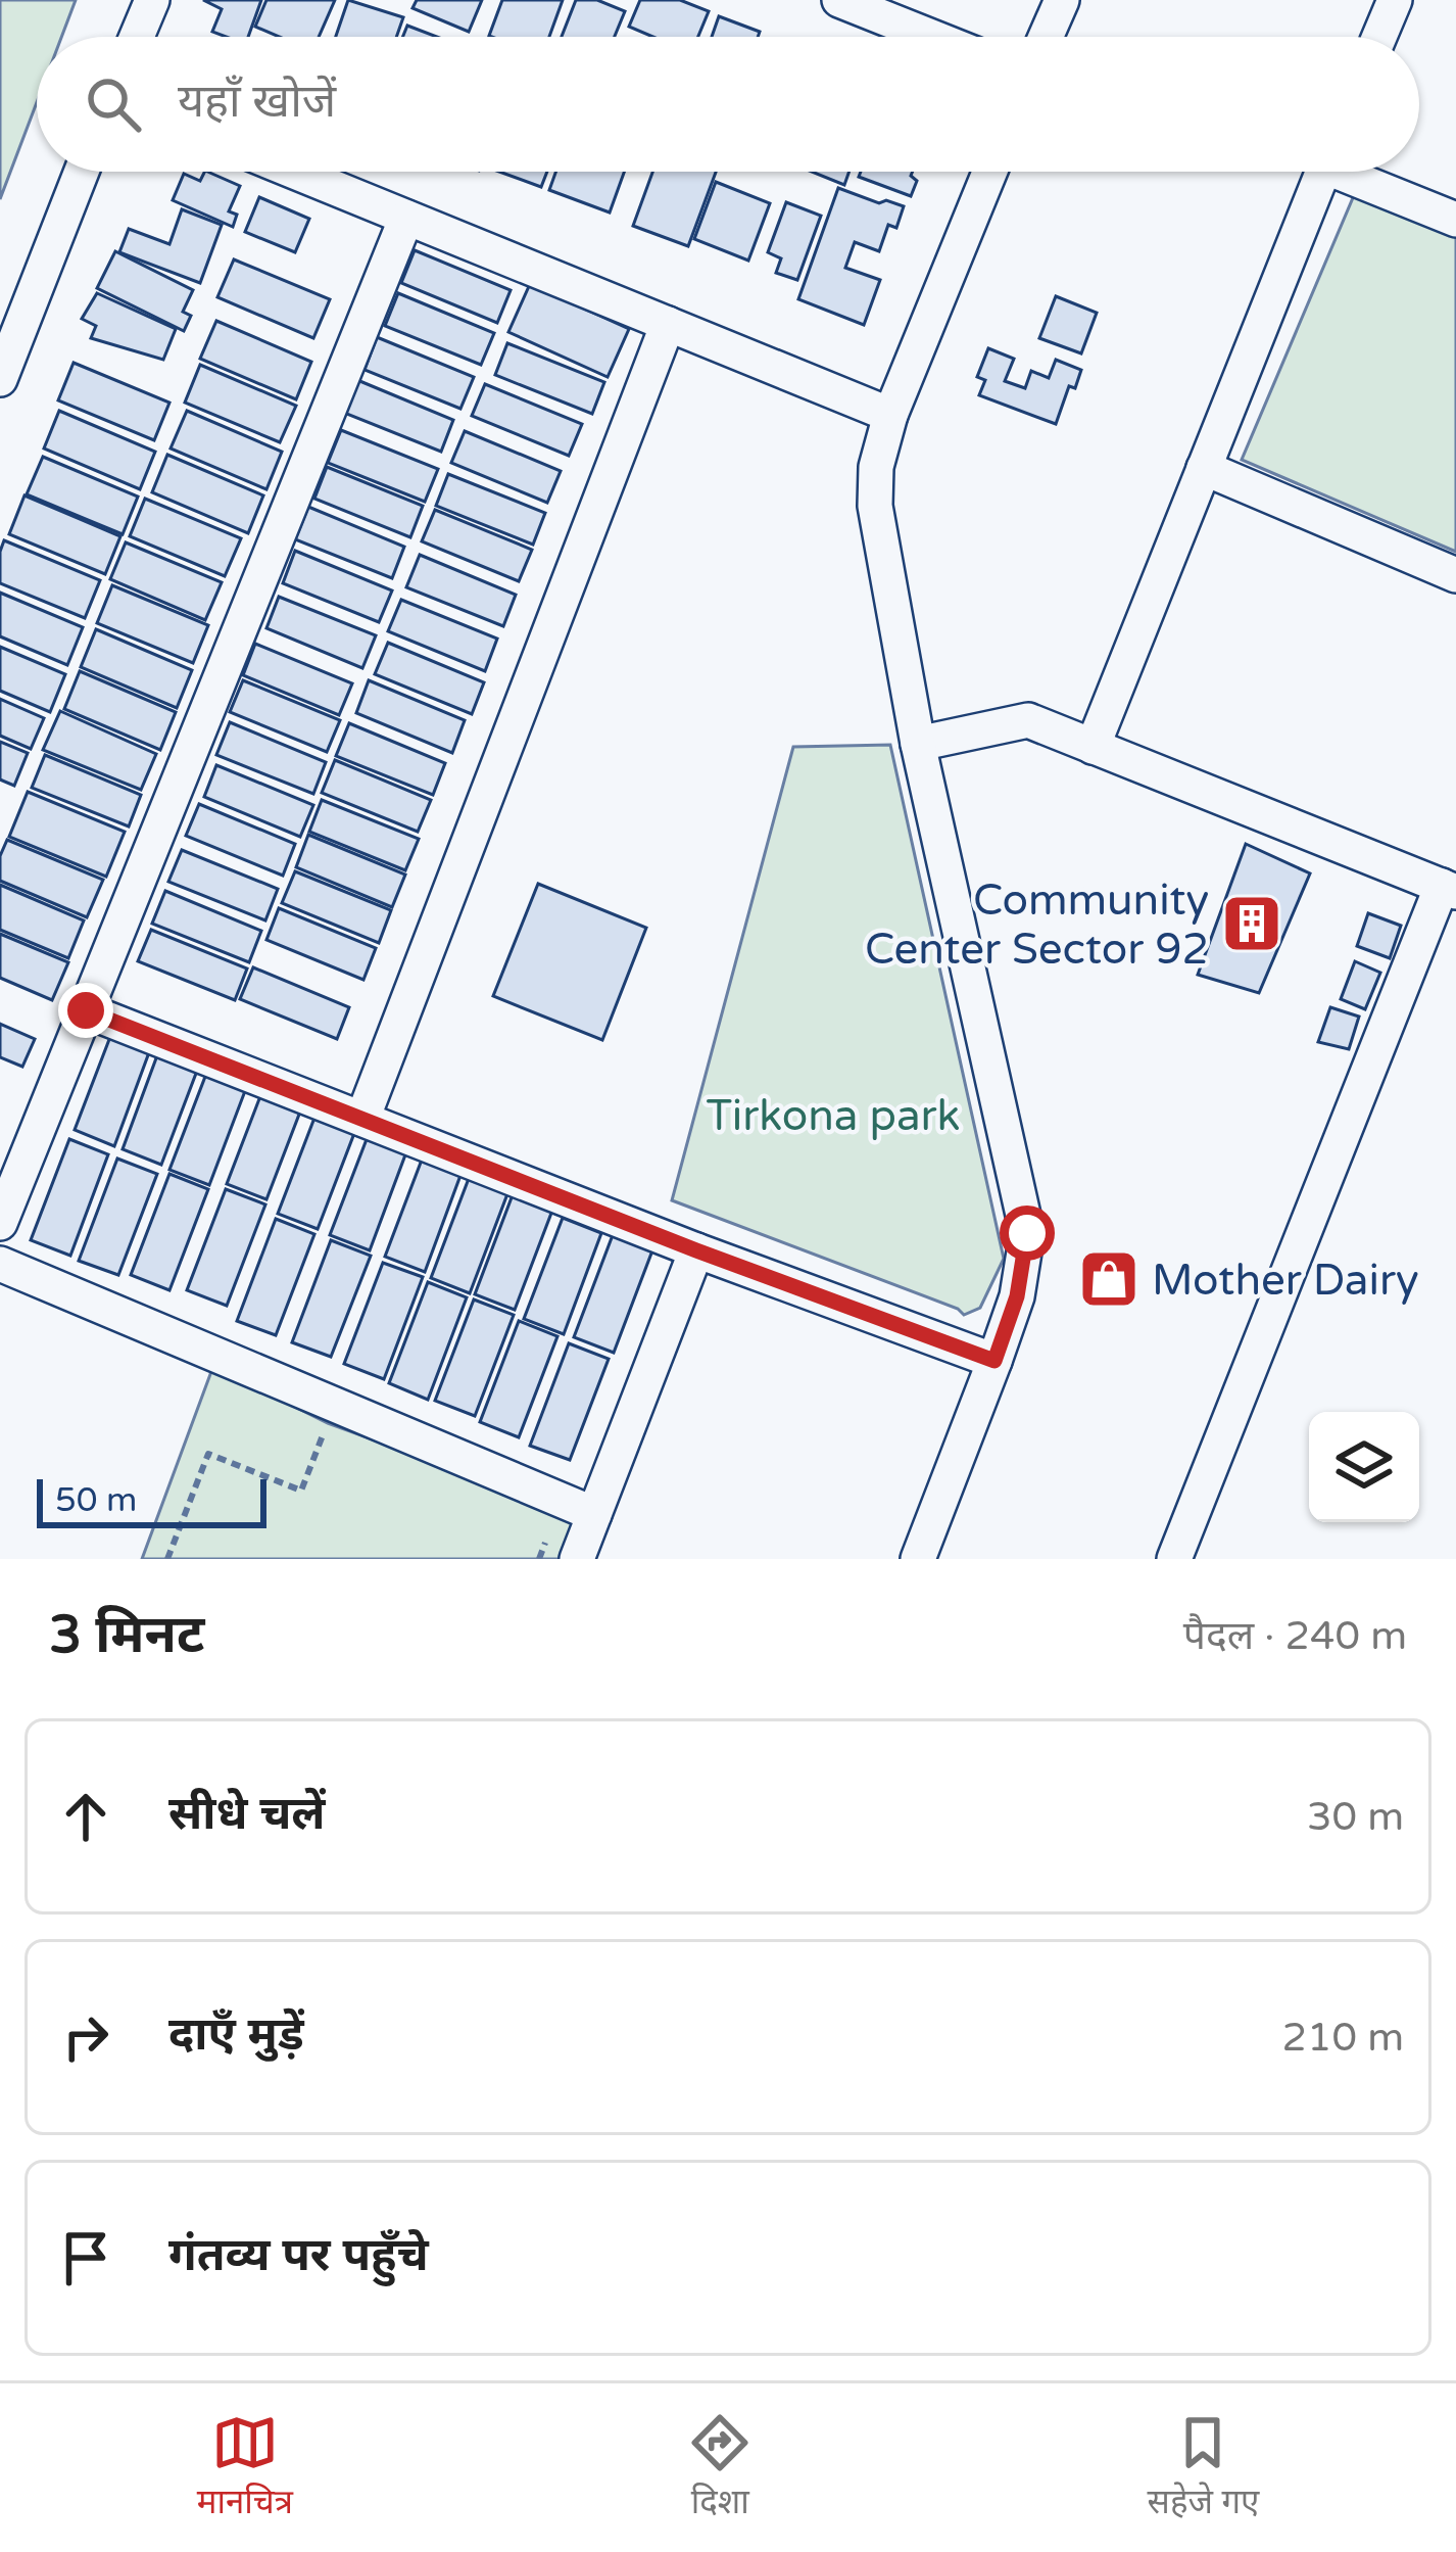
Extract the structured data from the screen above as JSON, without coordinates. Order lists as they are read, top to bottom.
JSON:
{
  "parks": ["Tirkona park"],
  "places": {
    "building": ["Community Center Sector 92"],
    "shop": ["Mother Dairy"]
  },
  "scale_bar": "50 m",
  "page": {
    "search": "यहाँ खोजें",
    "scale": "50 m",
    "heading": ["3 मिनट", "पैदल · 240 m"],
    "list": [
      ["सीधे चलें", "30 m"],
      ["दाएँ मुड़ें", "210 m"],
      "गंतव्य पर पहुँचे"
    ],
    "nav": ["मानचित्र", "दिशा", "सहेजे गए"]
  }
}
